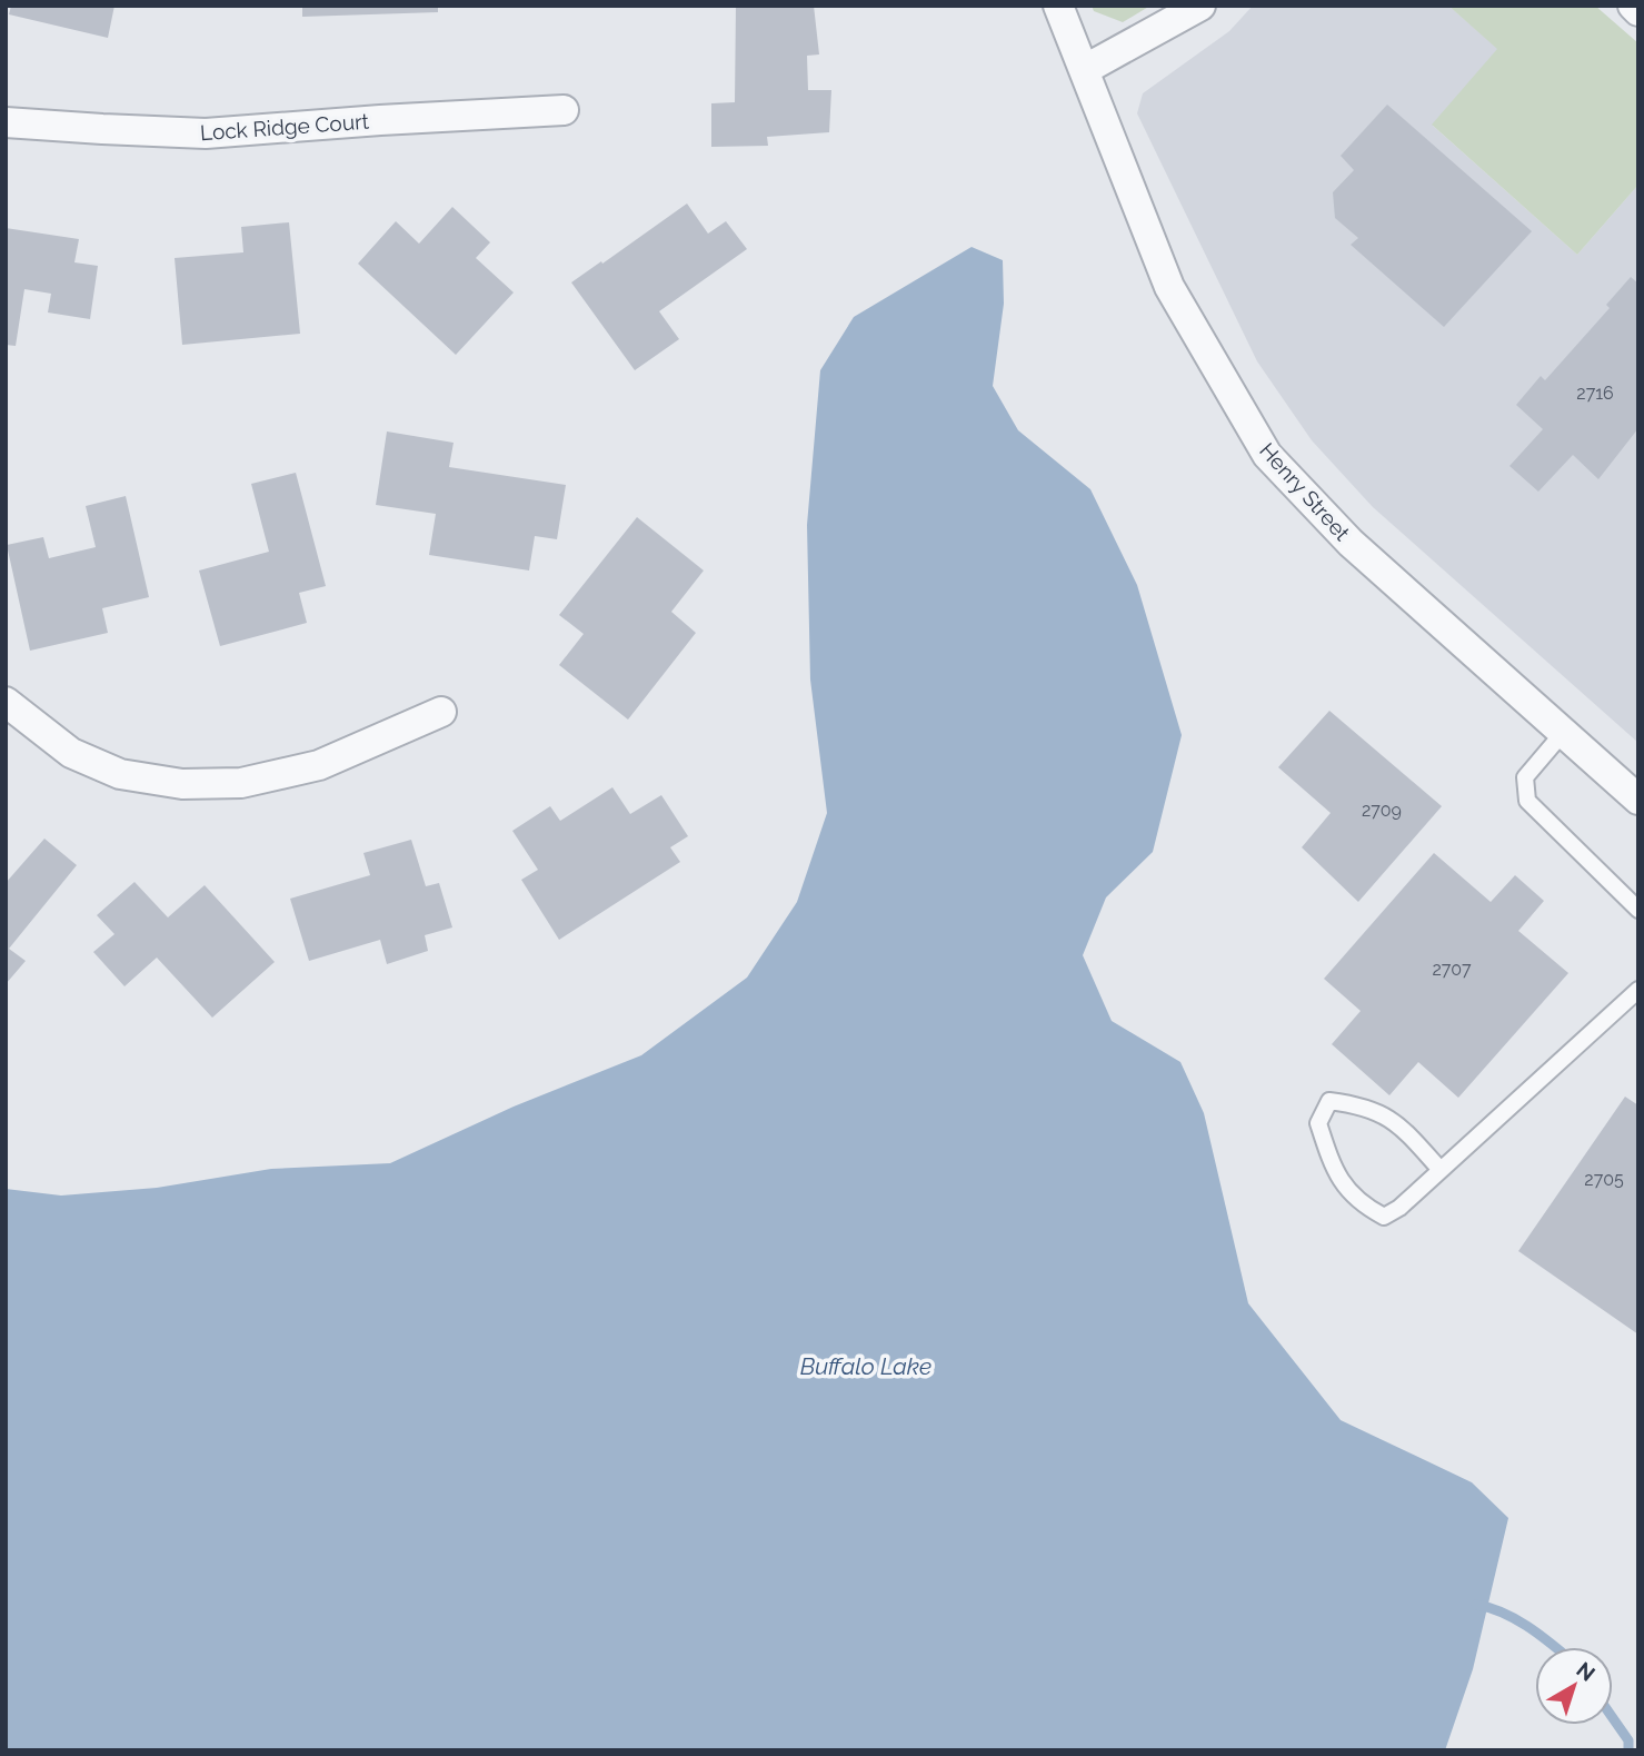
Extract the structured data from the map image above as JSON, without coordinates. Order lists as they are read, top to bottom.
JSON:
{
  "streets": {
    "street": ["Lock Ridge Court", "Henry Street"]
  },
  "water": ["Buffalo Lake"],
  "house_numbers": [
    "2716",
    "2709",
    "2707",
    "2705"
  ],
  "north": "top right"
}
